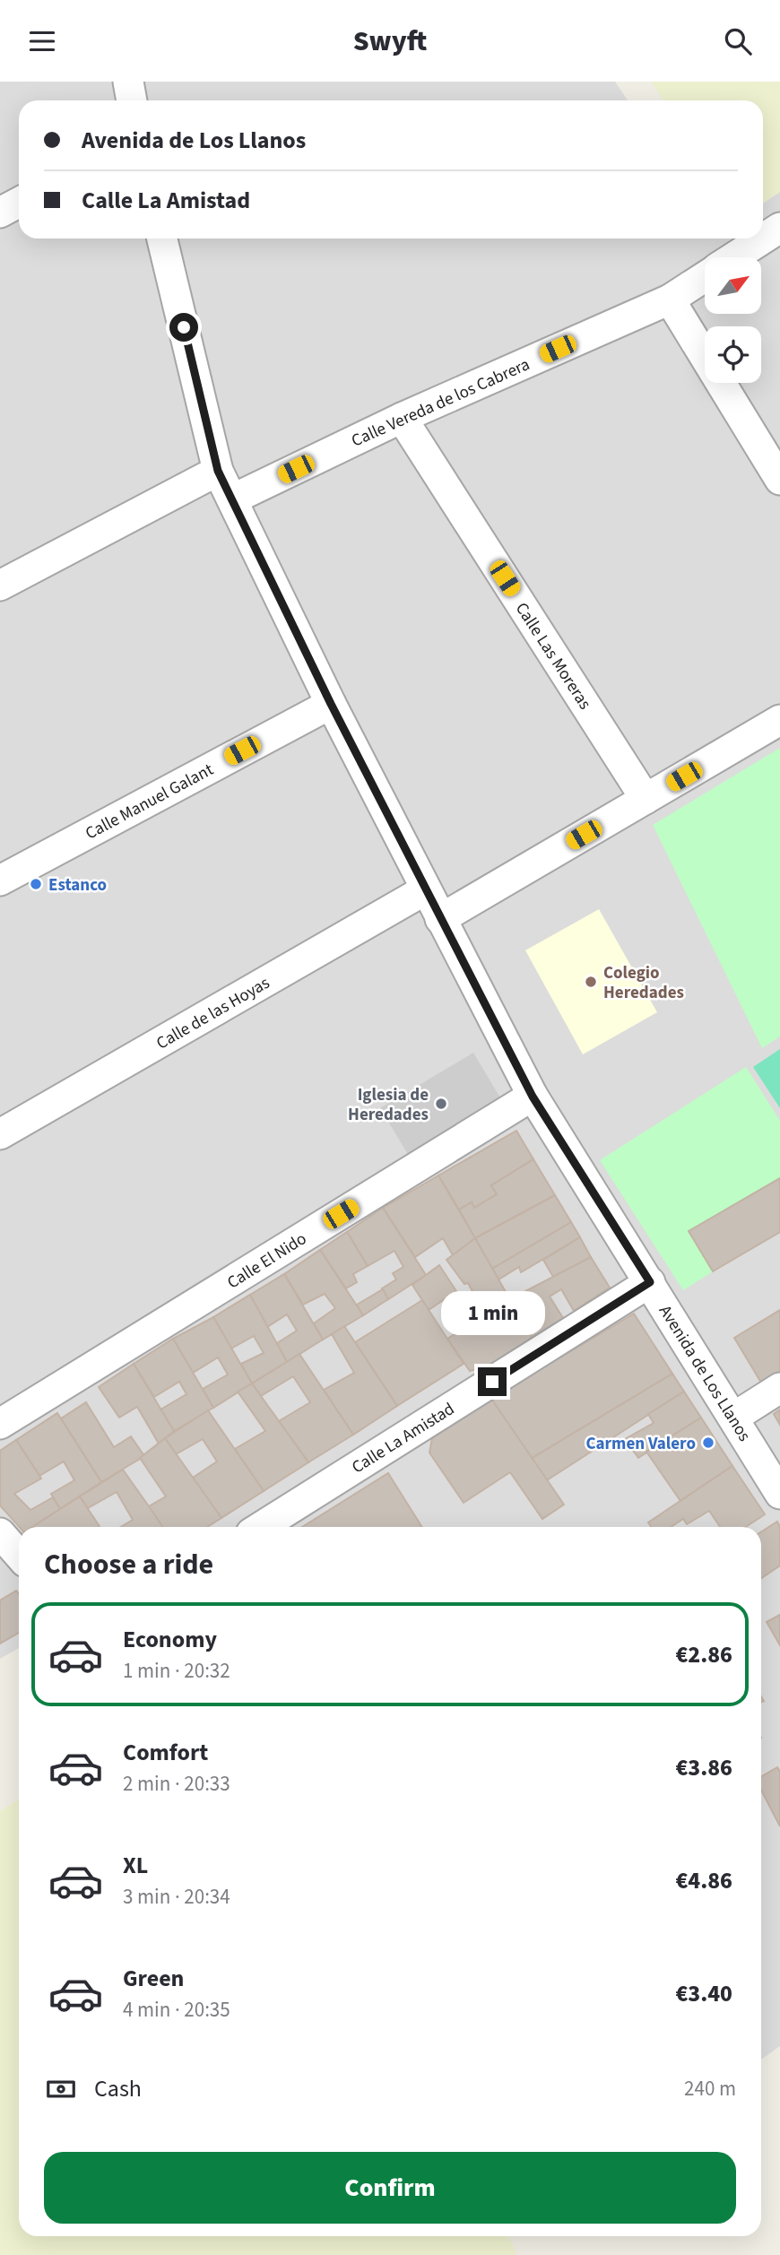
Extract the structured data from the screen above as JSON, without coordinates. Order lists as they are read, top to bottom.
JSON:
{
  "streets": {
    "street": [
      "Calle Vereda de los Cabrera",
      "Calle Las Moreras",
      "Calle Manuel Galant",
      "Calle de las Hoyas",
      "Calle El Nido",
      "Avenida de Los Llanos",
      "Calle La Amistad"
    ]
  },
  "crossings": [
    ["Calle Vereda de los Cabrera", "Calle Las Moreras"],
    ["Calle Vereda de los Cabrera", "Avenida de Los Llanos"],
    ["Calle Manuel Galant", "Avenida de Los Llanos"],
    ["Calle de las Hoyas", "Avenida de Los Llanos"],
    ["Calle El Nido", "Avenida de Los Llanos"],
    ["Avenida de Los Llanos", "Calle La Amistad"]
  ],
  "places": [
    "Estanco",
    "Colegio Heredades",
    "Iglesia de Heredades",
    "Carmen Valero"
  ],
  "north": "top right",
  "page": {
    "header": "Swyft",
    "banner": ["Avenida de Los Llanos", "Calle La Amistad"],
    "bubble": "1 min",
    "heading": "Choose a ride",
    "list": [
      {
        "name": "Economy",
        "note": "1 min · 20:32",
        "value": "€2.86"
      },
      {
        "name": "Comfort",
        "note": "2 min · 20:33",
        "value": "€3.86"
      },
      {
        "name": "XL",
        "note": "3 min · 20:34",
        "value": "€4.86"
      },
      {
        "name": "Green",
        "note": "4 min · 20:35",
        "value": "€3.40"
      }
    ],
    "pay": ["Cash", "240 m"],
    "buttons": "Confirm"
  }
}
